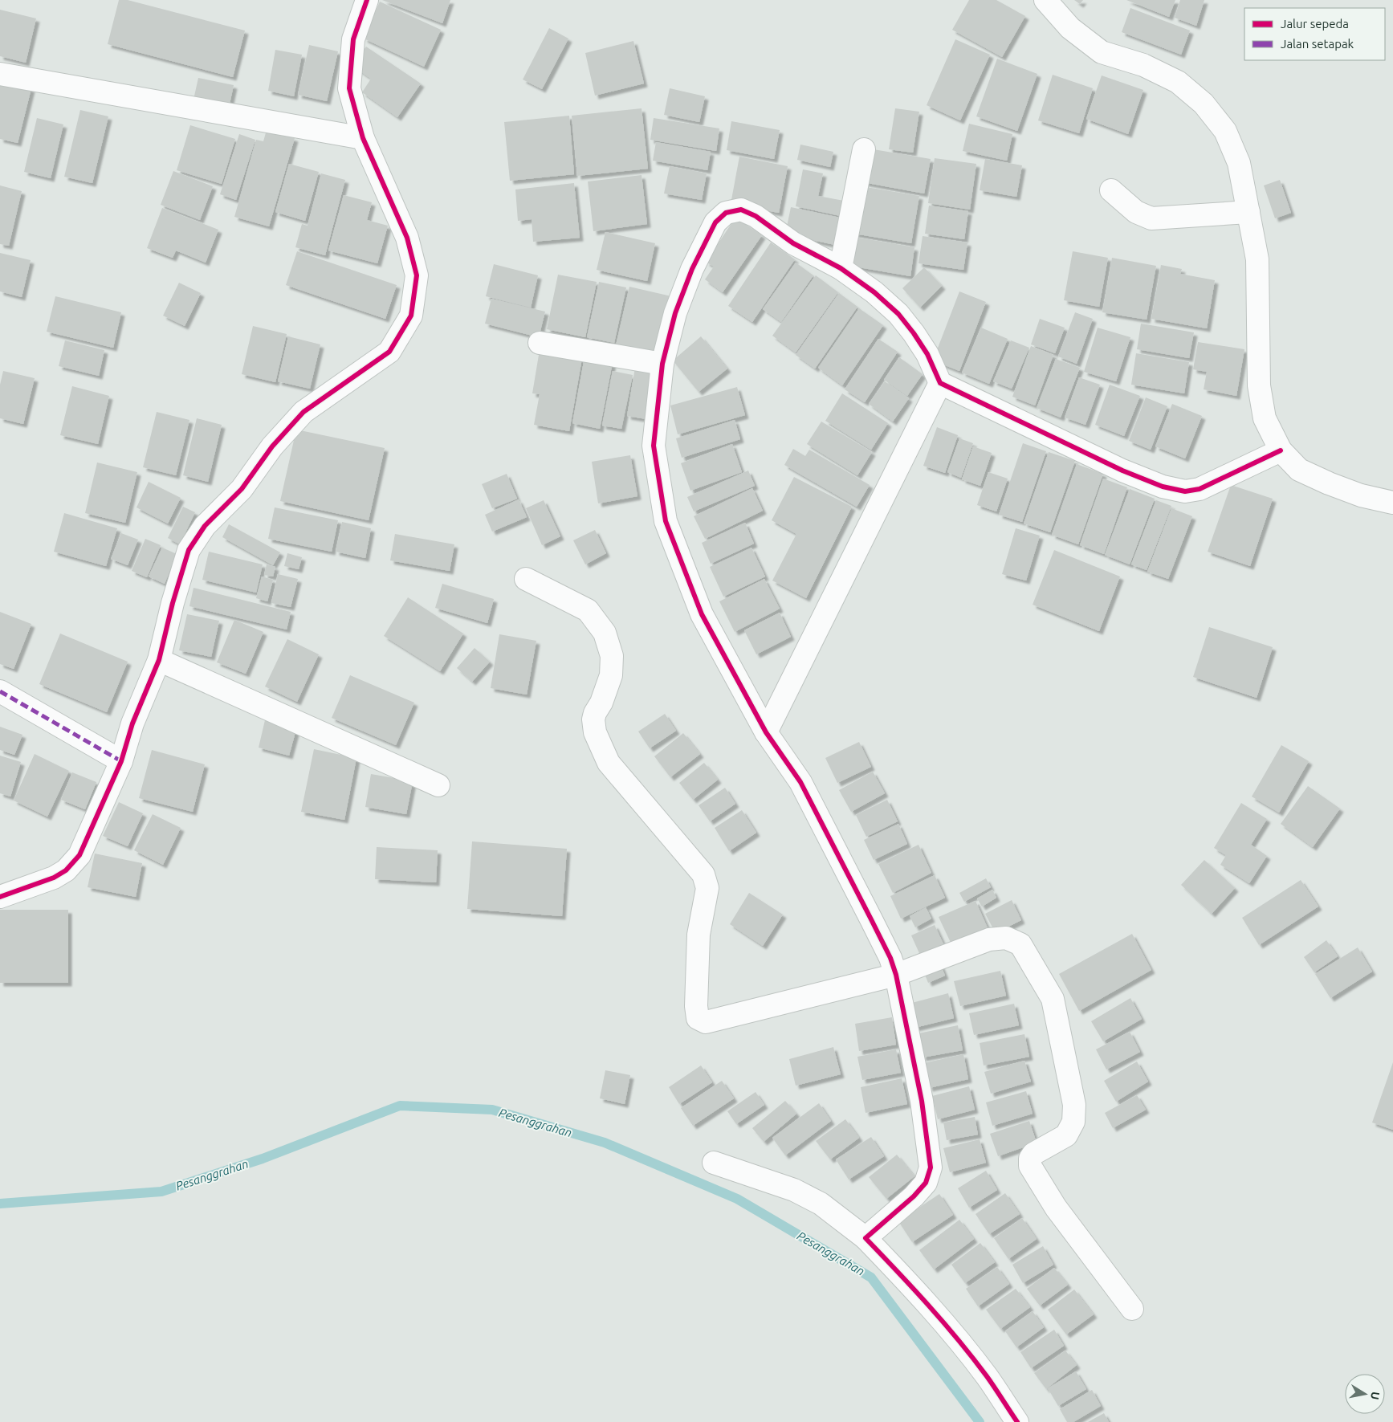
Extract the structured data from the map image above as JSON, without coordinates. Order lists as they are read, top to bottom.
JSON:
{
  "water": ["Pesanggrahan"],
  "legend": ["Jalur sepeda", "Jalan setapak"],
  "north": "right"
}
